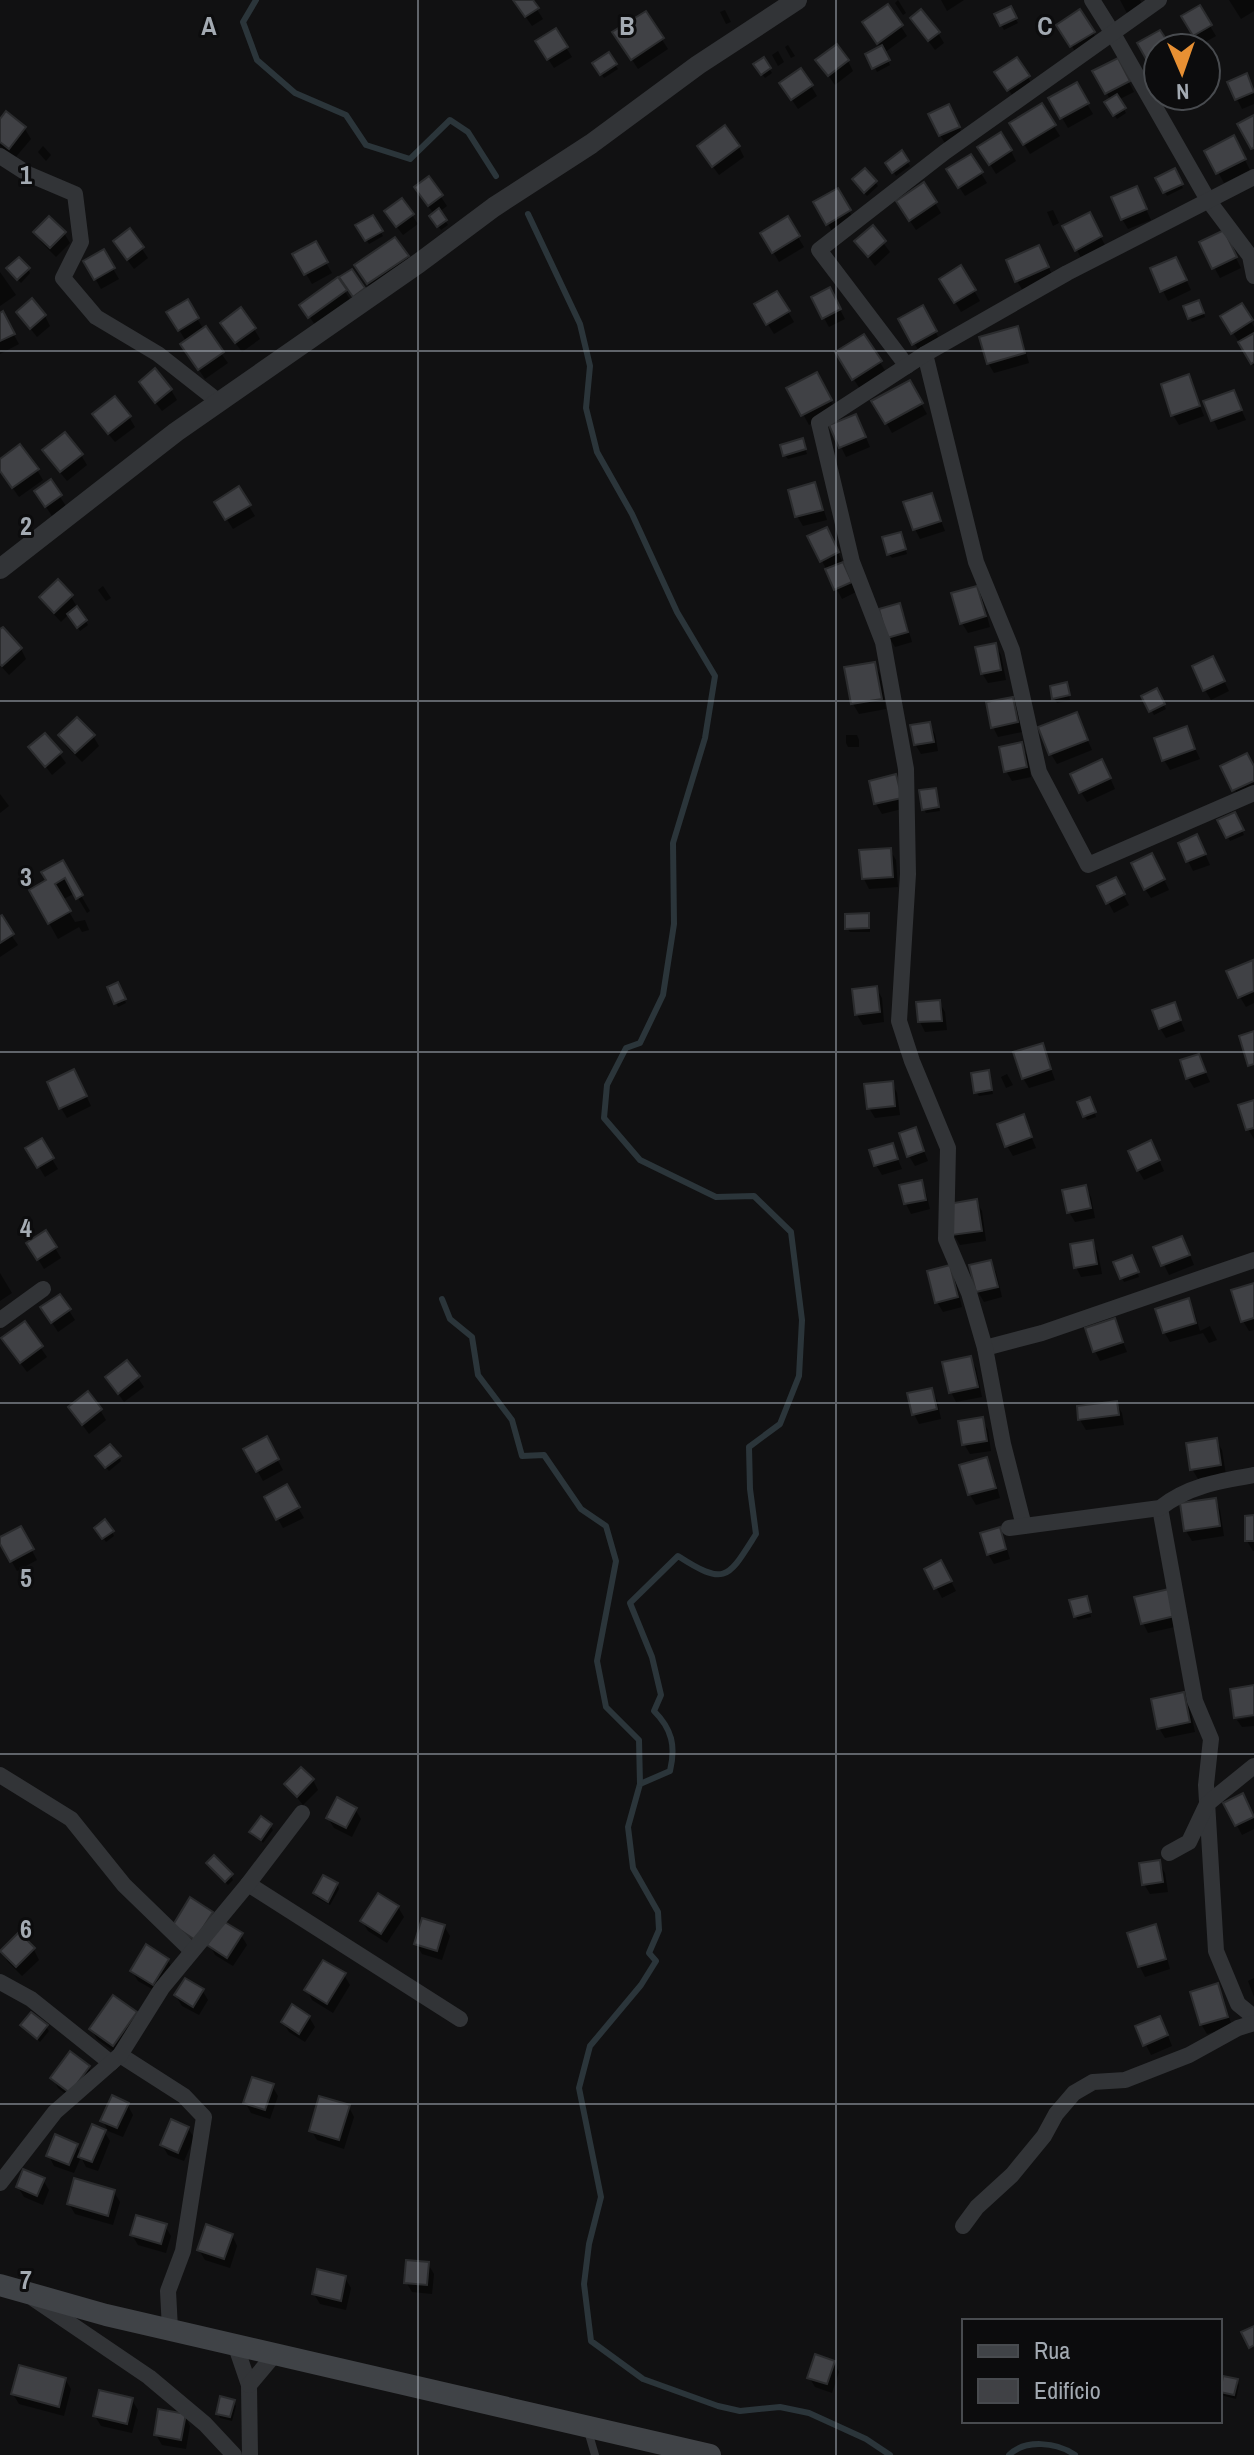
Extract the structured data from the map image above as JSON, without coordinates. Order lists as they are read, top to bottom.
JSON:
{
  "legend": ["Rua", "Edifício"],
  "north": "bottom",
  "grid": {
    "columns": ["A", "B", "C"],
    "rows": [
      "1",
      "2",
      "3",
      "4",
      "5",
      "6",
      "7"
    ]
  }
}
